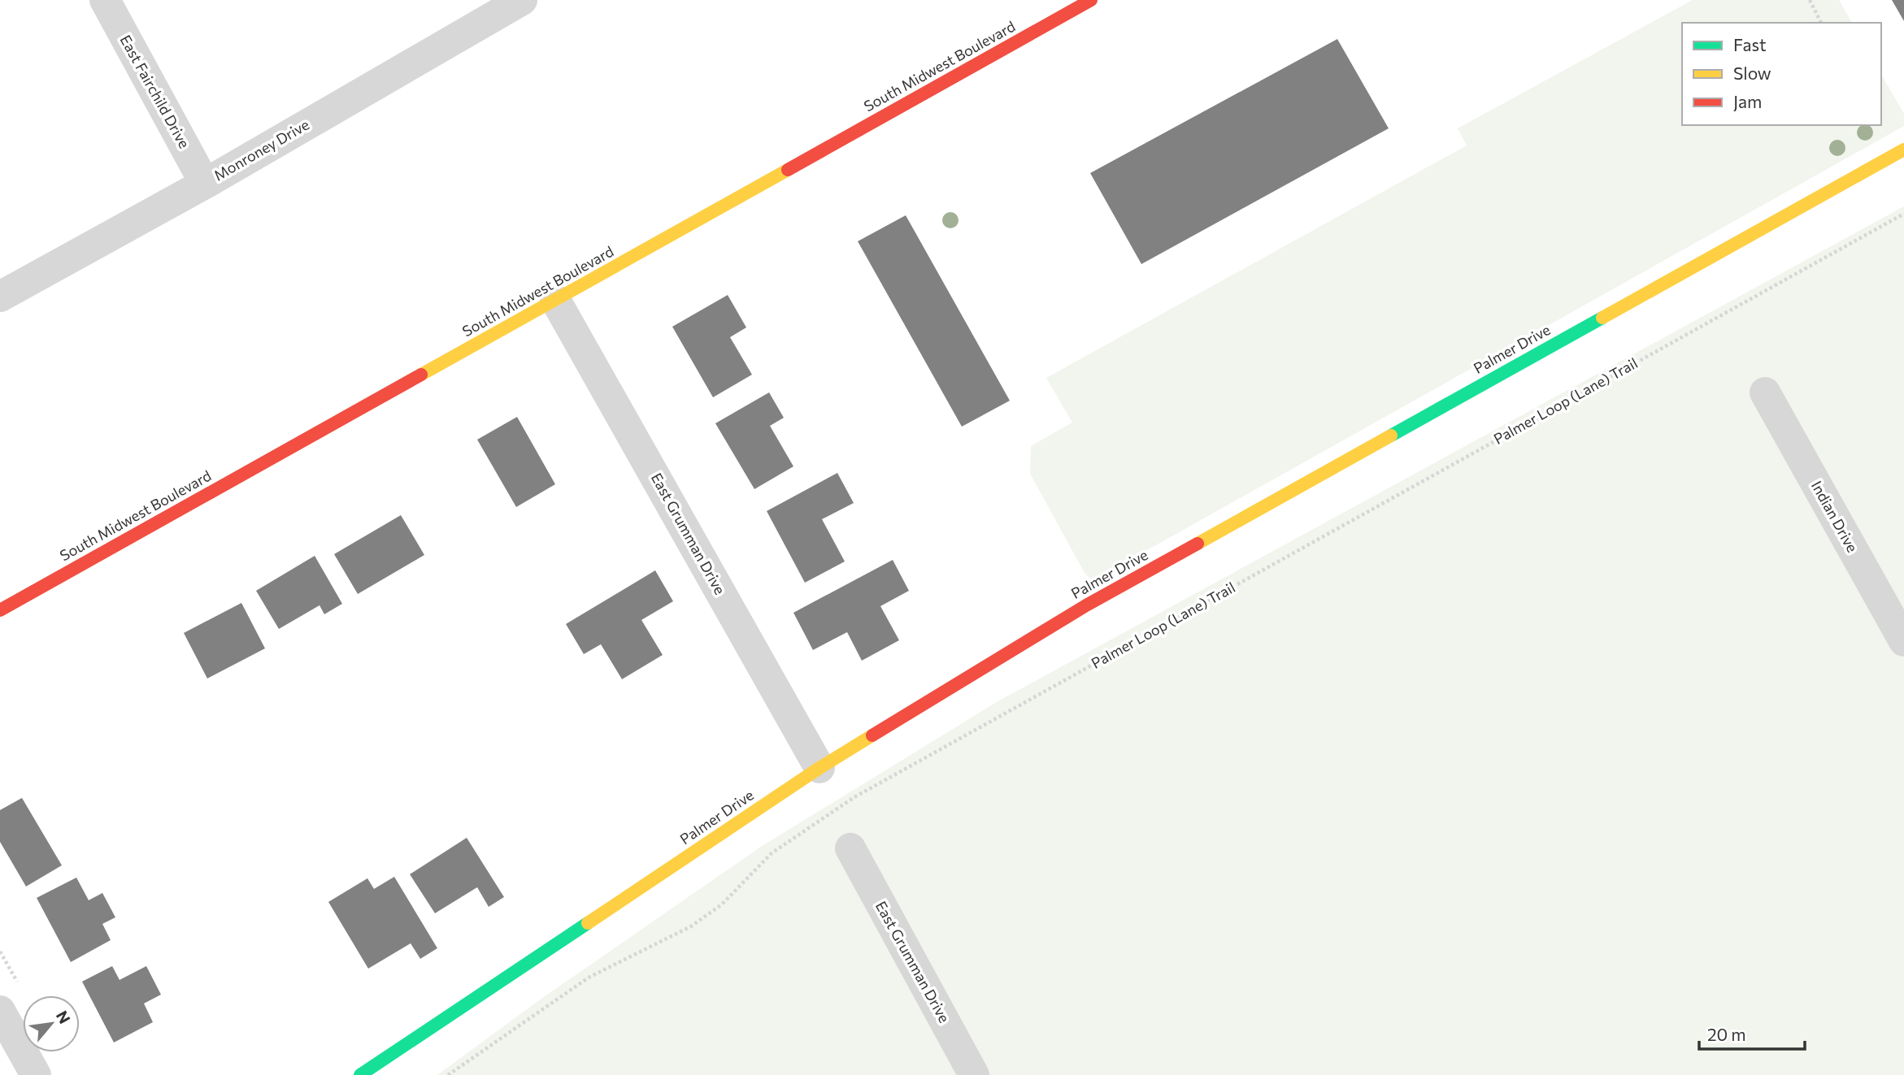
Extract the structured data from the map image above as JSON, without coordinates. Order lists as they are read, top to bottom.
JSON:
{
  "streets": {
    "street": [
      "South Midwest Boulevard",
      "East Fairchild Drive",
      "Monroney Drive",
      "Palmer Drive",
      "Indian Drive",
      "East Grumman Drive"
    ],
    "path": ["Palmer Loop (Lane) Trail"]
  },
  "crossings": [
    ["South Midwest Boulevard", "East Grumman Drive"],
    ["East Fairchild Drive", "Monroney Drive"],
    ["Palmer Drive", "East Grumman Drive"]
  ],
  "legend": ["Fast", "Slow", "Jam"],
  "scale_bar": "20 m",
  "north": "top right"
}
